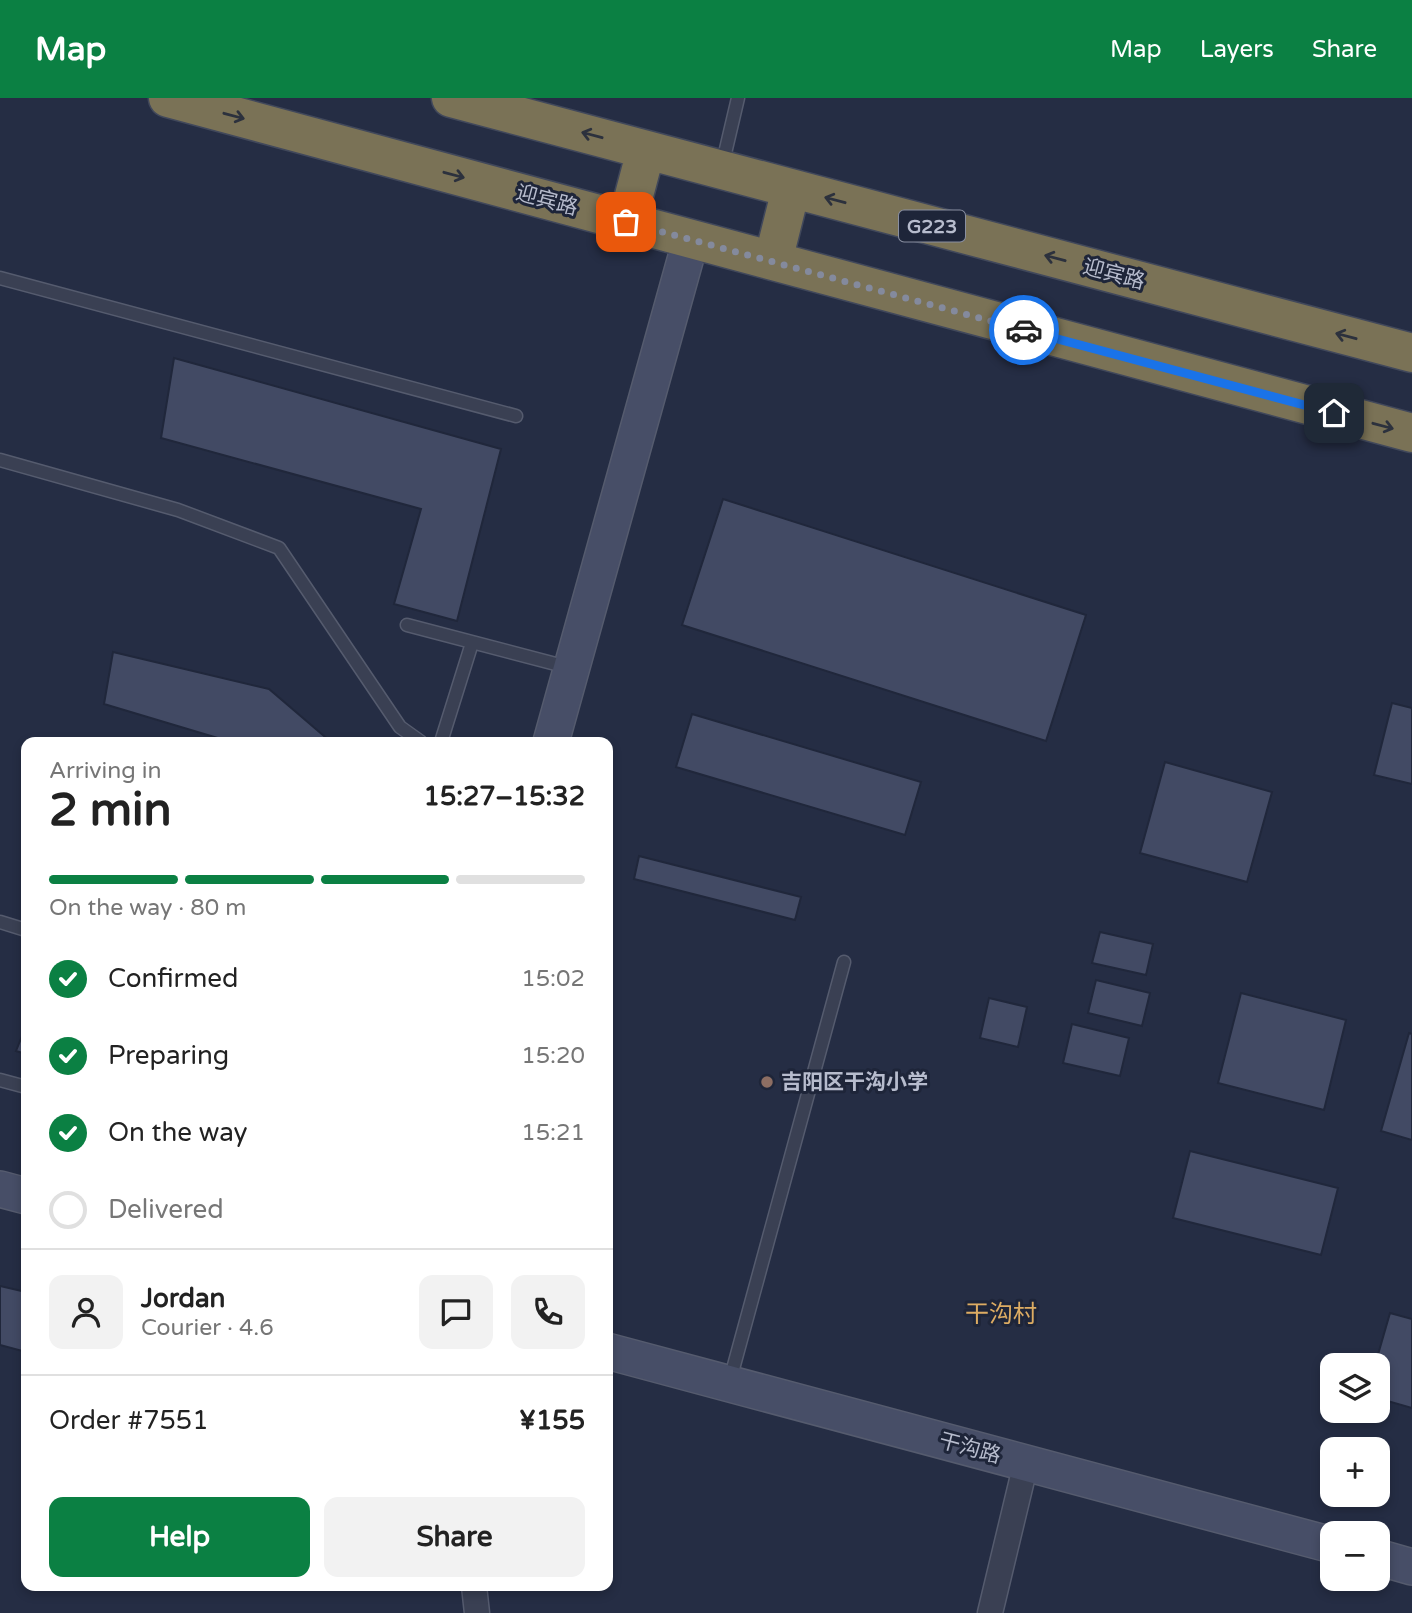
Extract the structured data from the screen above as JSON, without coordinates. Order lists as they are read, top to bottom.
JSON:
{
  "streets": {
    "highway": ["迎宾路", "G223"],
    "street": ["干沟路"]
  },
  "districts": ["干沟村"],
  "places": ["吉阳区干沟小学"],
  "page": {
    "header": "Map",
    "nav": ["Map", "Layers", "Share"],
    "heading": ["2 min", "Arriving in", "15:27–15:32"],
    "panel": [
      "Jordan",
      "Courier · 4.6",
      "Order #7551",
      "¥155"
    ],
    "bar": "On the way · 80 m",
    "list": [
      ["Confirmed", "15:02"],
      ["Preparing", "15:20"],
      ["On the way", "15:21"],
      "Delivered"
    ],
    "map_buttons": ["+", "−"],
    "buttons": ["Help", "Share"]
  }
}
